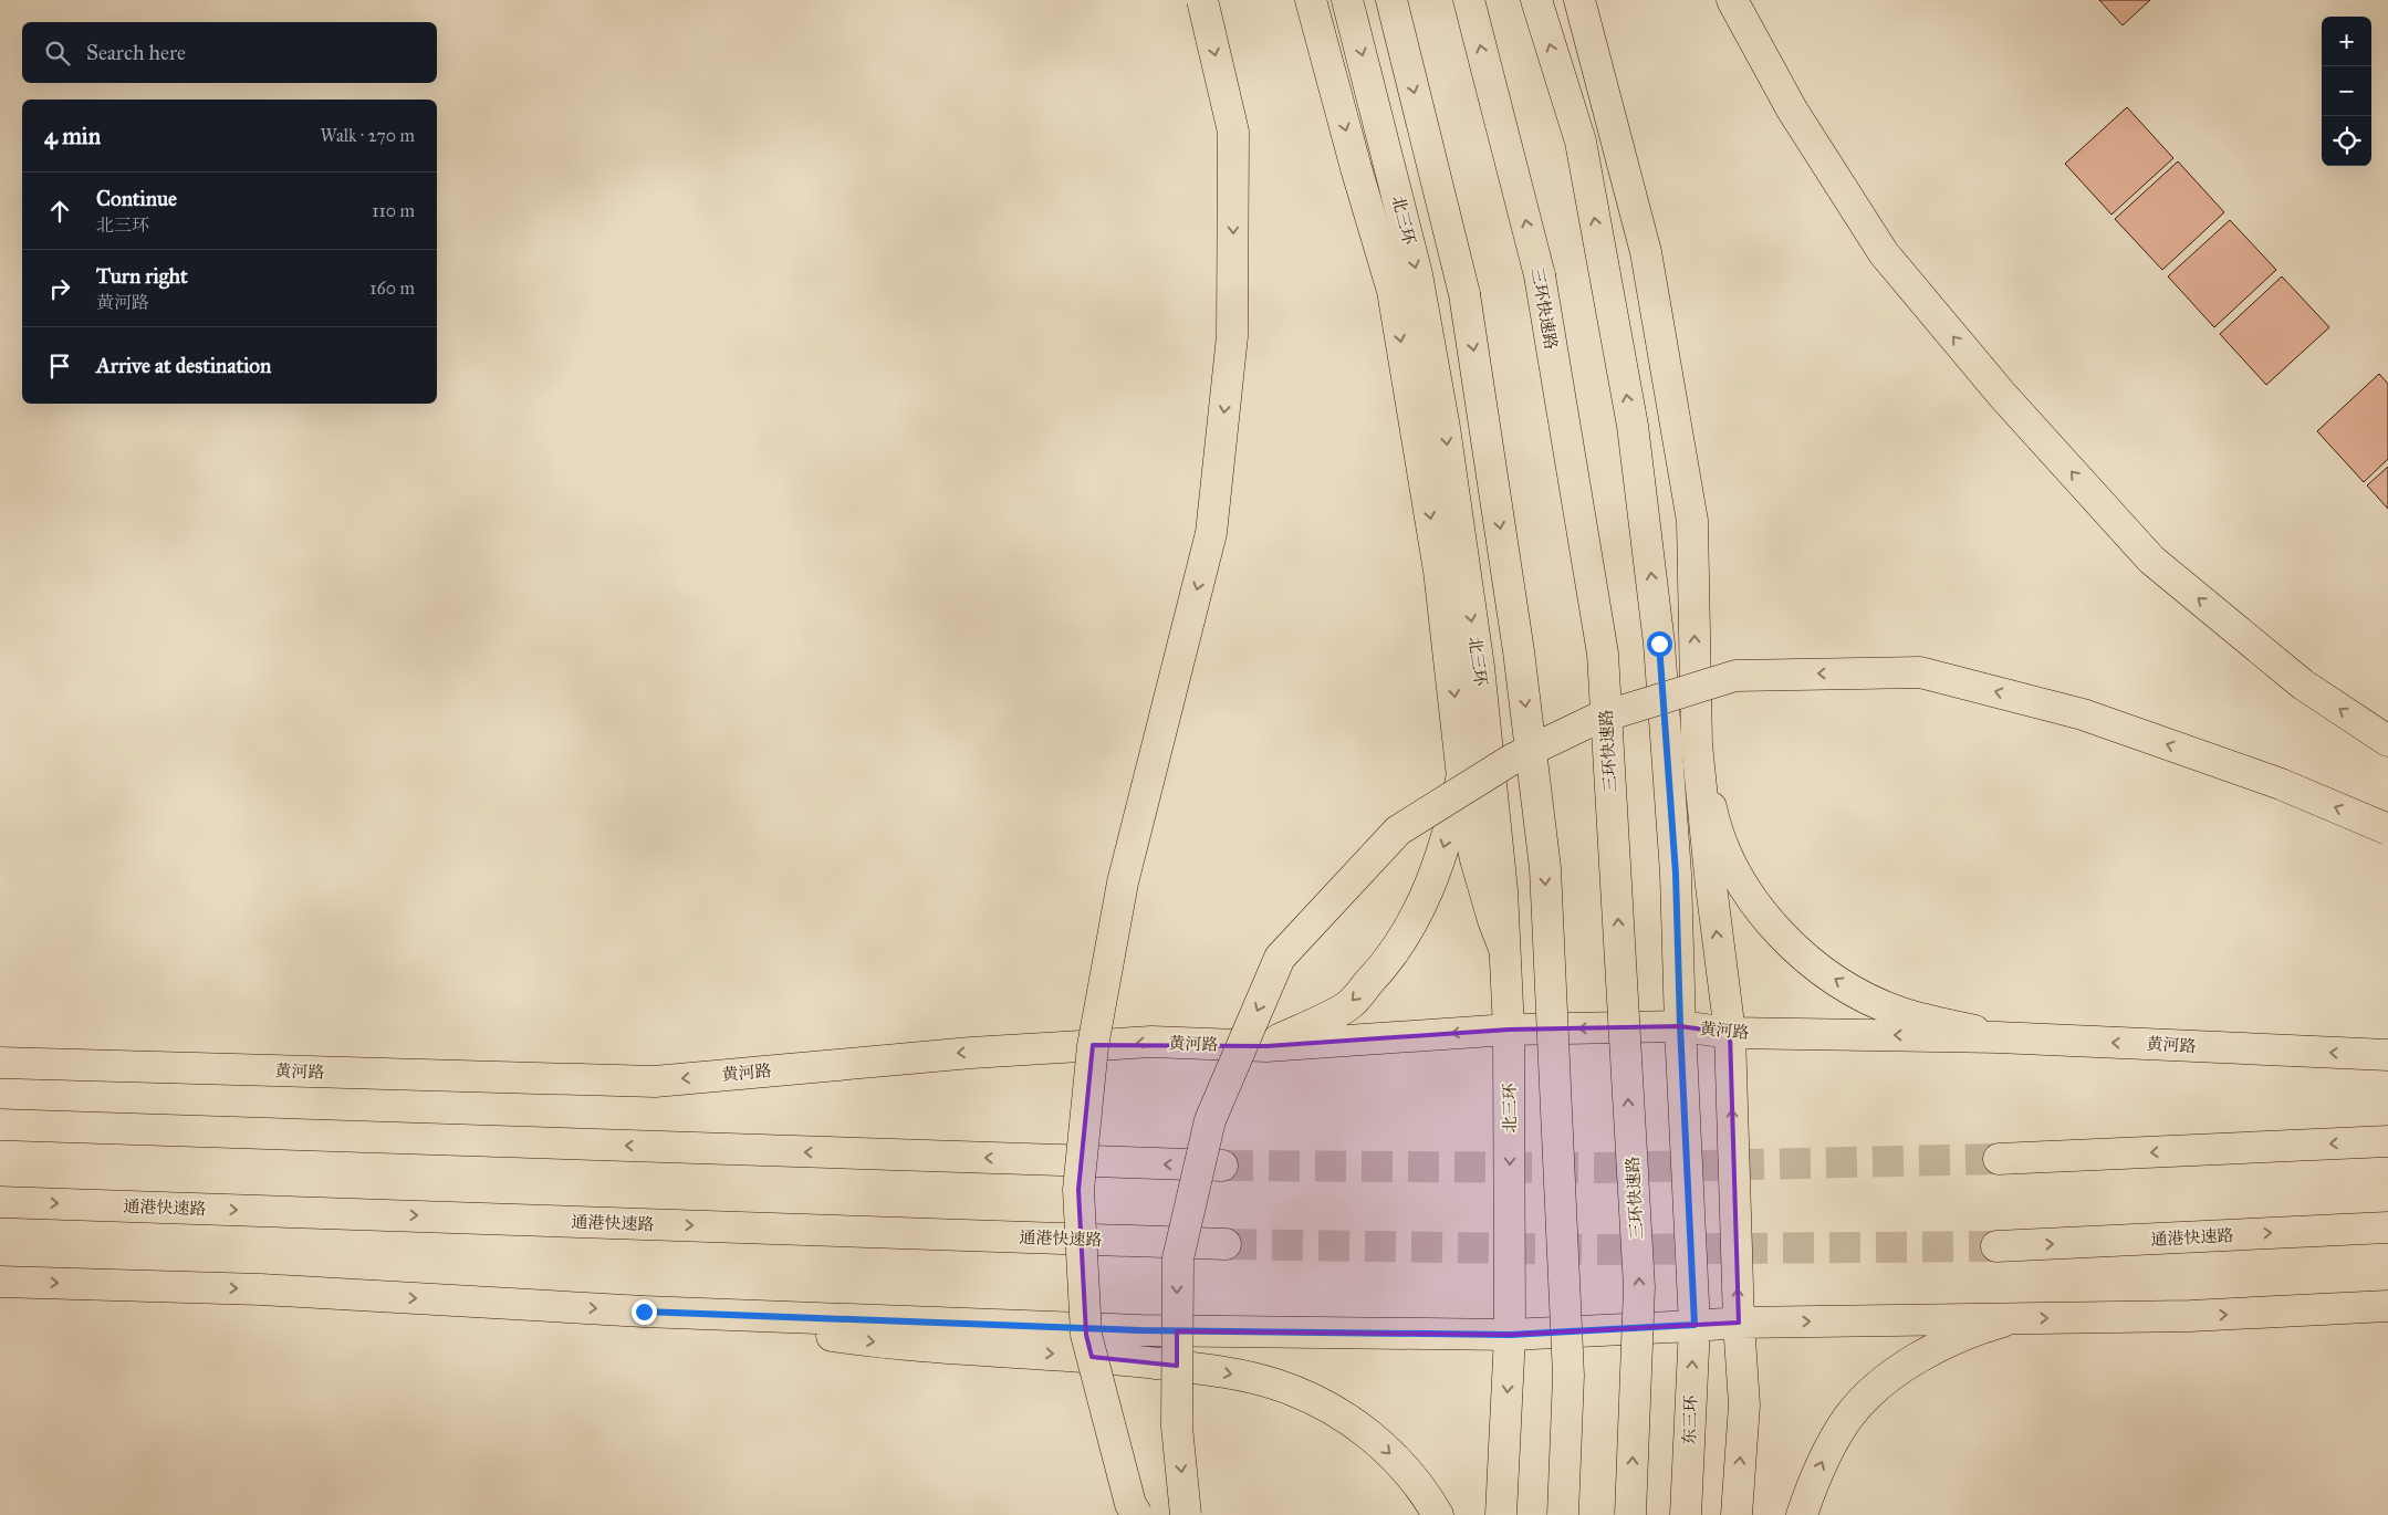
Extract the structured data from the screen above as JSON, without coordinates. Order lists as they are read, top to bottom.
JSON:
{
  "streets": {
    "main road": [
      "北三环",
      "三环快速路",
      "黄河路",
      "通港快速路",
      "东三环"
    ]
  },
  "crossings": [
    ["北三环", "黄河路"]
  ],
  "page": {
    "map_buttons": ["+", "−"],
    "search": "Search here",
    "heading": ["4 min", "Walk · 270 m"],
    "list": [
      ["Continue", "北三环", "110 m"],
      ["Turn right", "黄河路", "160 m"],
      "Arrive at destination"
    ]
  }
}
